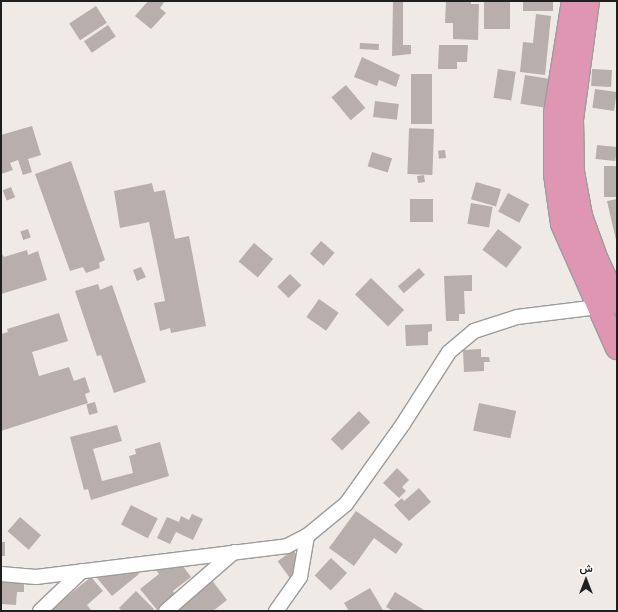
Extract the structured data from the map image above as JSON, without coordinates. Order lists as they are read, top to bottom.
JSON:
{
  "north": "top"
}
